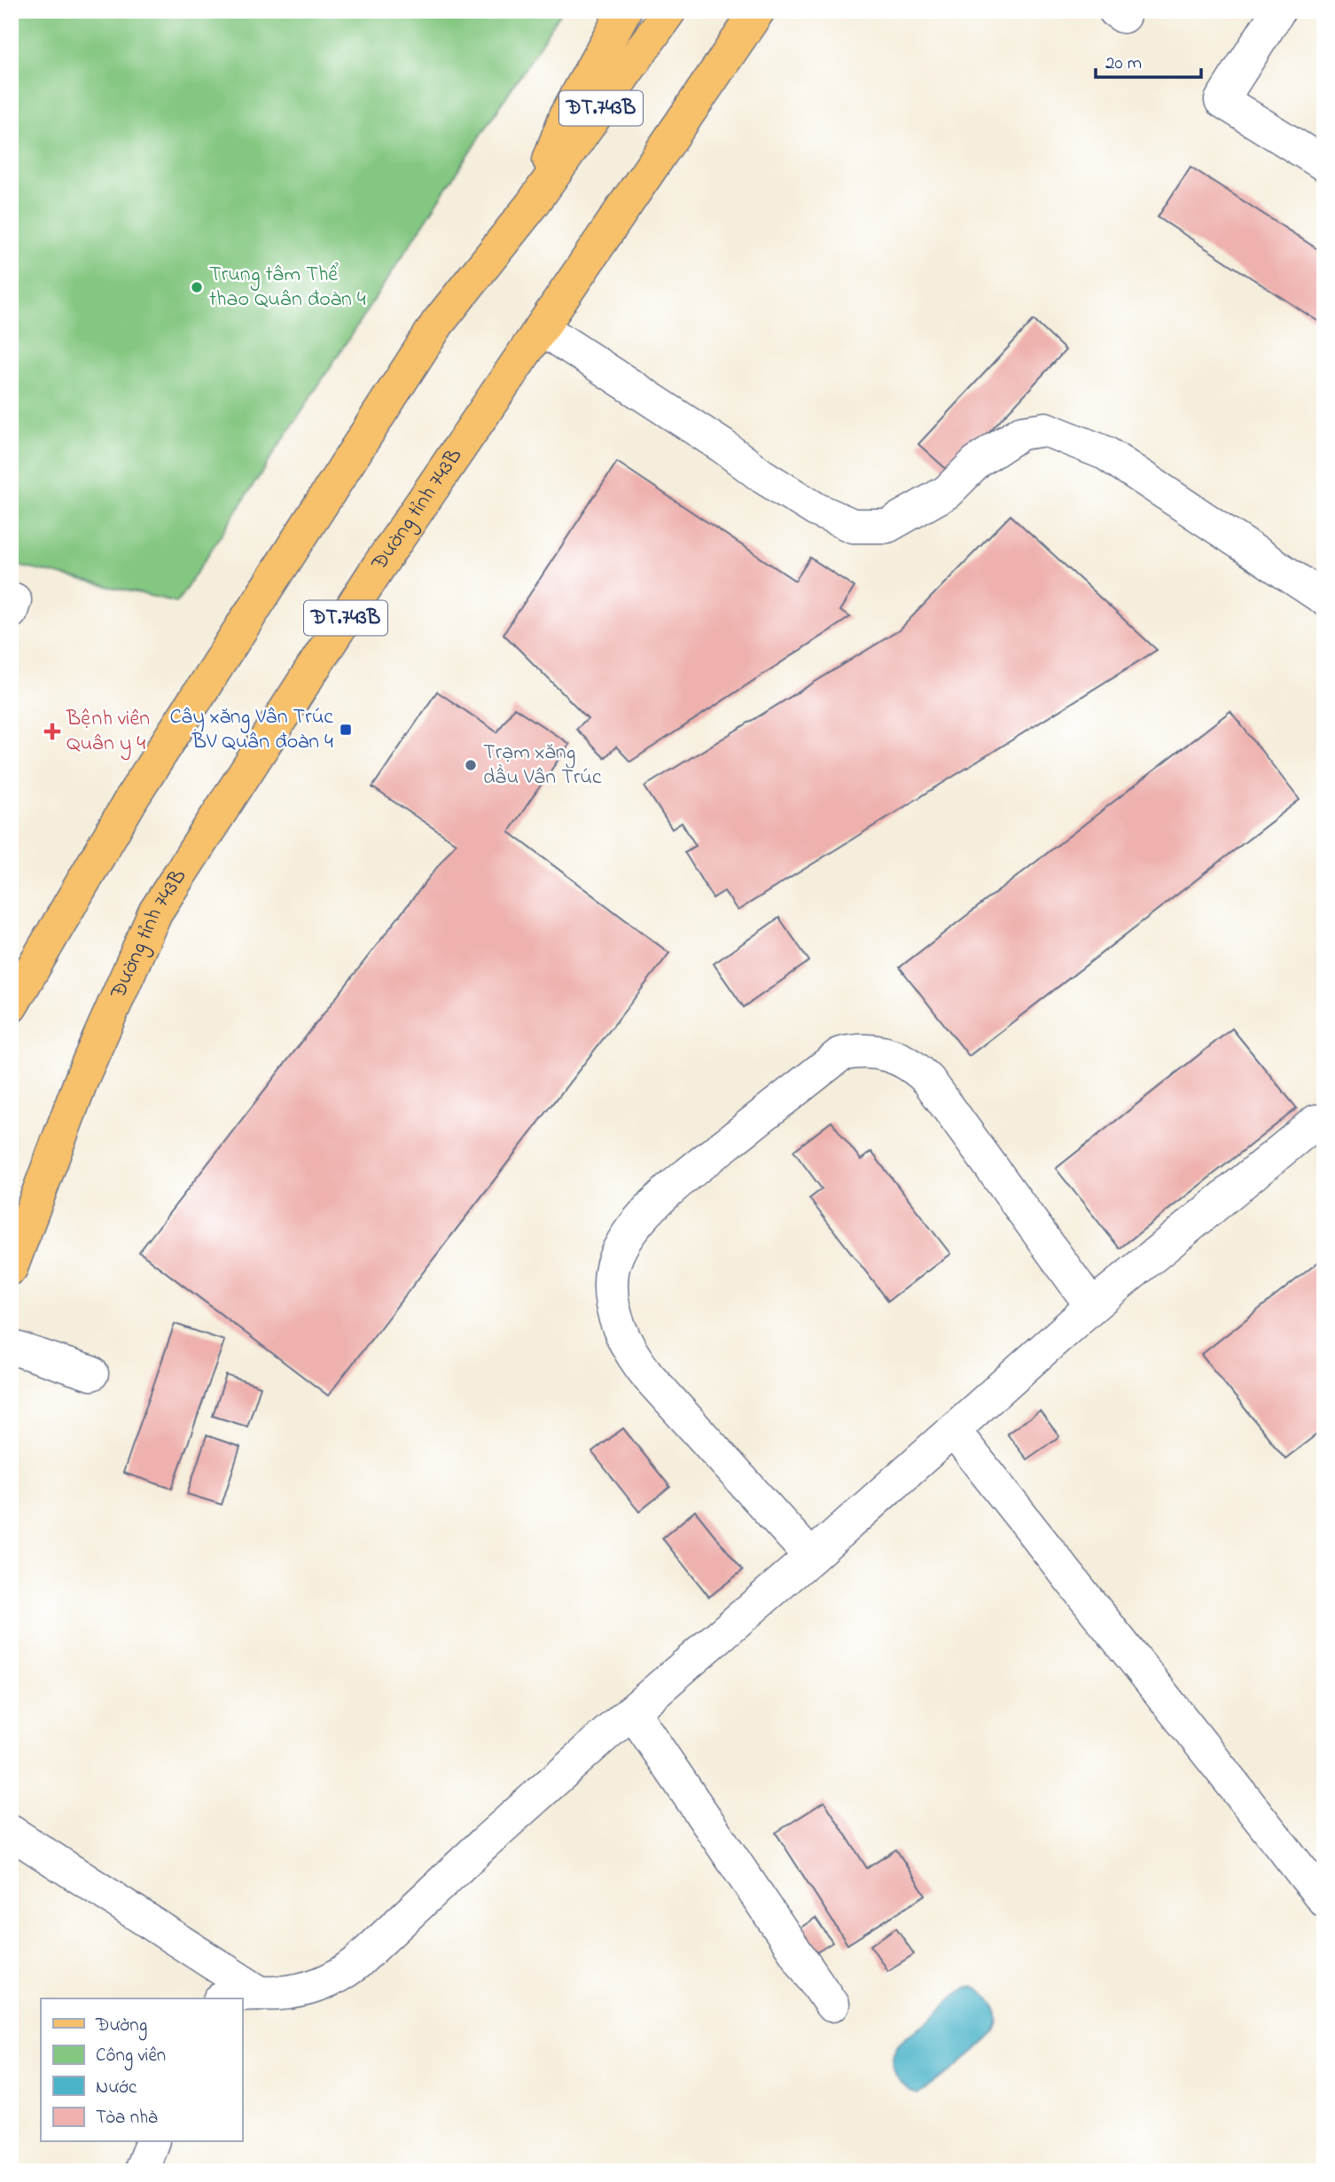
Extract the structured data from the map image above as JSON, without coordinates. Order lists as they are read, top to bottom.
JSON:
{
  "streets": {
    "main road": ["ĐT.743B", "Đường tỉnh 743B"]
  },
  "places": {
    "other": ["Trung tâm Thể thao Quân đoàn 4", "Trạm xăng dầu Vân Trúc"],
    "transit": ["Cây xăng Vân Trúc BV Quân đoàn 4"],
    "health": ["Bệnh viên Quân y 4"]
  },
  "legend": [
    "Đường",
    "Công viên",
    "Nước",
    "Tòa nhà"
  ],
  "scale_bar": "20 m"
}
